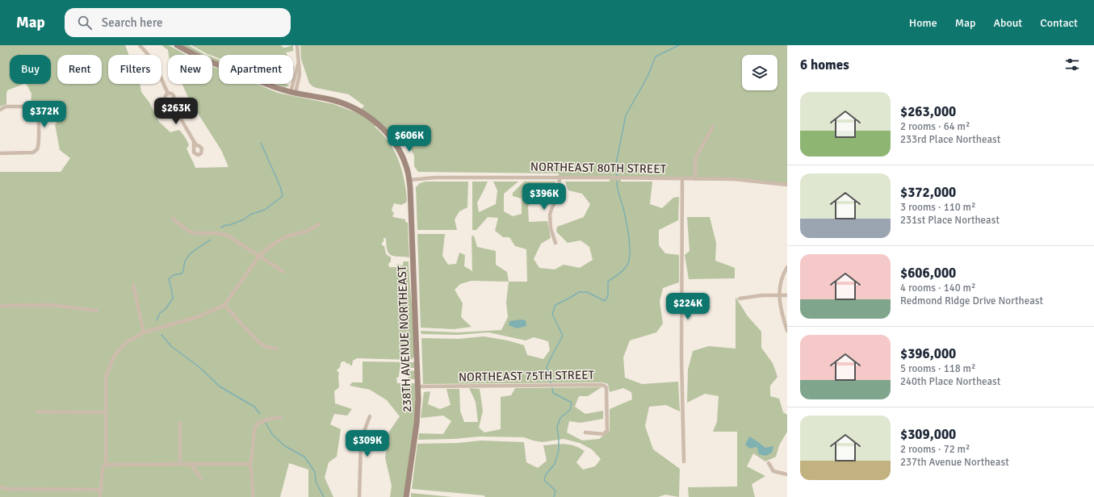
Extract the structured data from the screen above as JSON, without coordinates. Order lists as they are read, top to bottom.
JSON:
{
  "streets": {
    "street": ["NORTHEAST 80TH STREET", "238TH AVENUE NORTHEAST", "NORTHEAST 75TH STREET"]
  },
  "crossings": [
    ["NORTHEAST 80TH STREET", "238TH AVENUE NORTHEAST"],
    ["238TH AVENUE NORTHEAST", "NORTHEAST 75TH STREET"]
  ],
  "page": {
    "header": "Map",
    "search": "Search here",
    "nav": [
      "Home",
      "Map",
      "About",
      "Contact"
    ],
    "heading": "6 homes",
    "chip": [
      "Buy",
      "Rent",
      "Filters",
      "New",
      "Apartment"
    ],
    "list": [
      {
        "name": "$263,000",
        "note": "2 rooms · 64 m² · 233rd Place Northeast"
      },
      {
        "name": "$372,000",
        "note": "3 rooms · 110 m² · 231st Place Northeast"
      },
      {
        "name": "$606,000",
        "note": "4 rooms · 140 m² · Redmond Ridge Drive Northeast"
      },
      {
        "name": "$396,000",
        "note": "5 rooms · 118 m² · 240th Place Northeast"
      },
      {
        "name": "$309,000",
        "note": "2 rooms · 72 m² · 237th Avenue Northeast"
      }
    ],
    "price": [
      "$263K",
      "$372K",
      "$606K",
      "$396K",
      "$224K",
      "$309K"
    ]
  }
}
